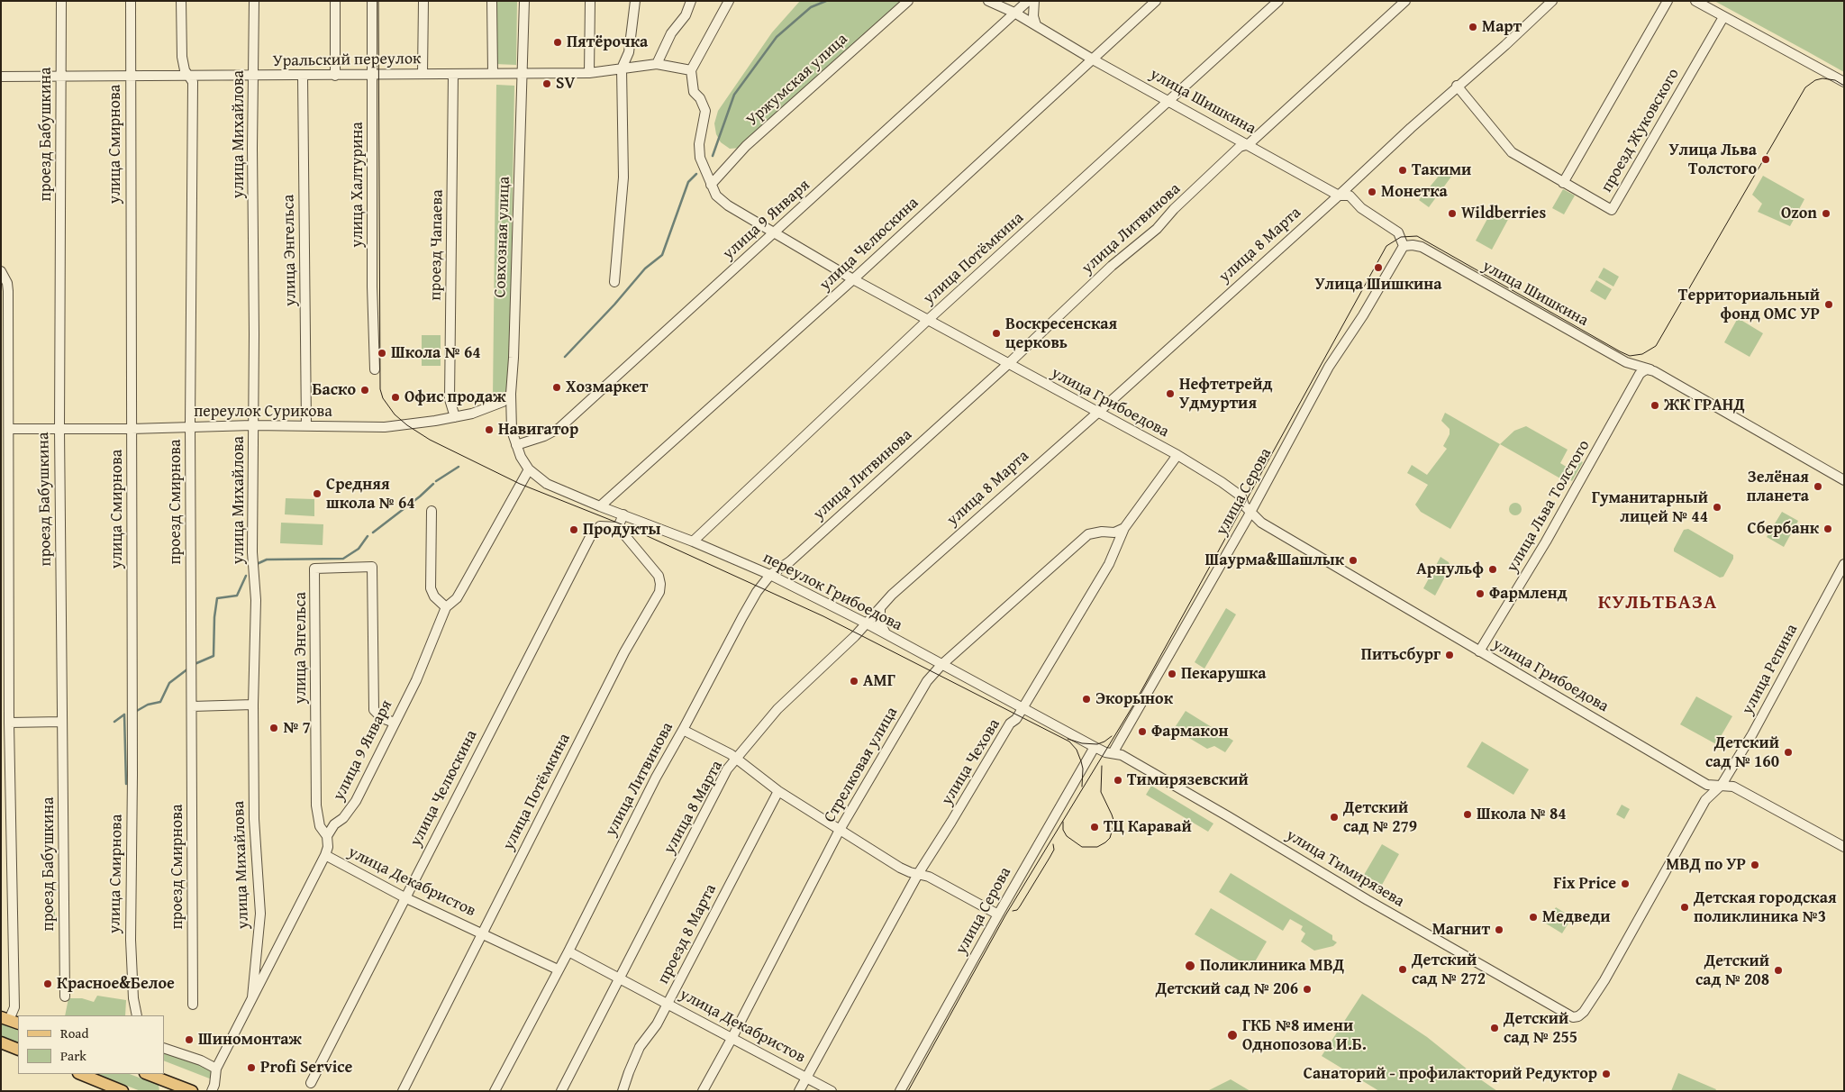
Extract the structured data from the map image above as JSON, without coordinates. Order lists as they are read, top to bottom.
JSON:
{
  "streets": {
    "street": [
      "Уральский переулок",
      "Уржумская улица",
      "улица Шишкина",
      "проезд Жуковского",
      "проезд Бабушкина",
      "улица Михайлова",
      "улица Смирнова",
      "улица Халтурина",
      "улица 9 Января",
      "улица Литвинова",
      "Совхозная улица",
      "улица Челюскина",
      "проезд Чапаева",
      "улица 8 Марта",
      "улица Энгельса",
      "улица Потёмкина",
      "улица Грибоедова",
      "переулок Сурикова",
      "улица Серова",
      "проезд Смирнова",
      "улица Льва Толстого",
      "переулок Грибоедова",
      "улица Репина",
      "улица Чехова",
      "Стрелковая улица",
      "улица Тимирязева",
      "улица Декабристов",
      "проезд 8 Марта"
    ]
  },
  "crossings": [
    ["Уральский переулок", "проезд Бабушкина"],
    ["Уральский переулок", "улица Михайлова"],
    ["Уральский переулок", "улица Смирнова"],
    ["Уральский переулок", "улица Халтурина"],
    ["Уральский переулок", "Совхозная улица"],
    ["Уральский переулок", "проезд Чапаева"],
    ["Уральский переулок", "улица Энгельса"],
    ["Уральский переулок", "улица Грибоедова"],
    ["Уральский переулок", "проезд Смирнова"],
    ["Уржумская улица", "улица Грибоедова"],
    ["улица Шишкина", "улица 9 Января"],
    ["улица Шишкина", "улица Литвинова"],
    ["улица Шишкина", "улица Челюскина"],
    ["улица Шишкина", "улица 8 Марта"],
    ["улица Шишкина", "улица Потёмкина"],
    ["улица Шишкина", "улица Серова"],
    ["улица Шишкина", "улица Льва Толстого"],
    ["проезд Жуковского", "улица 8 Марта"],
    ["проезд Бабушкина", "переулок Сурикова"],
    ["улица Михайлова", "переулок Сурикова"],
    ["улица Смирнова", "переулок Сурикова"],
    ["улица 9 Января", "Совхозная улица"],
    ["улица 9 Января", "улица Энгельса"],
    ["улица 9 Января", "улица Грибоедова"],
    ["улица 9 Января", "переулок Грибоедова"],
    ["улица Литвинова", "улица Грибоедова"],
    ["улица Литвинова", "переулок Грибоедова"],
    ["улица Литвинова", "улица Декабристов"],
    ["Совхозная улица", "переулок Сурикова"],
    ["Совхозная улица", "переулок Грибоедова"],
    ["улица Челюскина", "улица Потёмкина"],
    ["улица Челюскина", "улица Грибоедова"],
    ["улица Челюскина", "переулок Грибоедова"],
    ["улица Челюскина", "улица Декабристов"],
    ["проезд Чапаева", "переулок Сурикова"],
    ["улица 8 Марта", "улица Грибоедова"],
    ["улица 8 Марта", "переулок Грибоедова"],
    ["улица 8 Марта", "улица Декабристов"],
    ["улица Энгельса", "переулок Сурикова"],
    ["улица Потёмкина", "улица Грибоедова"],
    ["улица Потёмкина", "переулок Грибоедова"],
    ["улица Потёмкина", "улица Декабристов"],
    ["улица Грибоедова", "улица Серова"],
    ["улица Грибоедова", "улица Льва Толстого"],
    ["улица Грибоедова", "улица Репина"],
    ["улица Грибоедова", "улица Чехова"],
    ["переулок Сурикова", "проезд Смирнова"],
    ["улица Серова", "переулок Грибоедова"],
    ["улица Серова", "улица Тимирязева"],
    ["переулок Грибоедова", "улица Чехова"],
    ["переулок Грибоедова", "Стрелковая улица"],
    ["переулок Грибоедова", "улица Тимирязева"],
    ["улица Репина", "улица Тимирязева"],
    ["улица Чехова", "Стрелковая улица"],
    ["улица Чехова", "улица Декабристов"],
    ["Стрелковая улица", "улица Декабристов"],
    ["улица Декабристов", "проезд 8 Марта"]
  ],
  "districts": ["КУЛЬТБАЗА"],
  "places": [
    "Март",
    "Пятёрочка",
    "SV",
    "Улица Льва Толстого",
    "Такими",
    "Монетка",
    "Wildberries",
    "Ozon",
    "Улица Шишкина",
    "Территориальный фонд ОМС УР",
    "Воскресенская церковь",
    "Школа № 64",
    "Хозмаркет",
    "Баско",
    "Нефтетрейд Удмуртия",
    "Офис продаж",
    "ЖК ГРАНД",
    "Навигатор",
    "Зелёная планета",
    "Средняя школа № 64",
    "Гуманитарный лицей № 44",
    "Сбербанк",
    "Продукты",
    "Шаурма&Шашлык",
    "Арнульф",
    "Фармленд",
    "Питьсбург",
    "Пекарушка",
    "АМГ",
    "Экорынок",
    "№ 7",
    "Фармакон",
    "Детский сад № 160",
    "Тимирязевский",
    "Школа № 84",
    "Детский сад № 279",
    "ТЦ Каравай",
    "МВД по УР",
    "Fix Price",
    "Детская городская поликлиника №3",
    "Медведи",
    "Магнит",
    "Поликлиника МВД",
    "Детский сад № 272",
    "Детский сад № 208",
    "Красное&Белое",
    "Детский сад № 206",
    "Детский сад № 255",
    "ГКБ №8 имени Однопозова И.Б.",
    "Шиномонтаж",
    "Profi Service",
    "Санаторий - профилакторий Редуктор"
  ],
  "legend": ["Road", "Park"]
}
